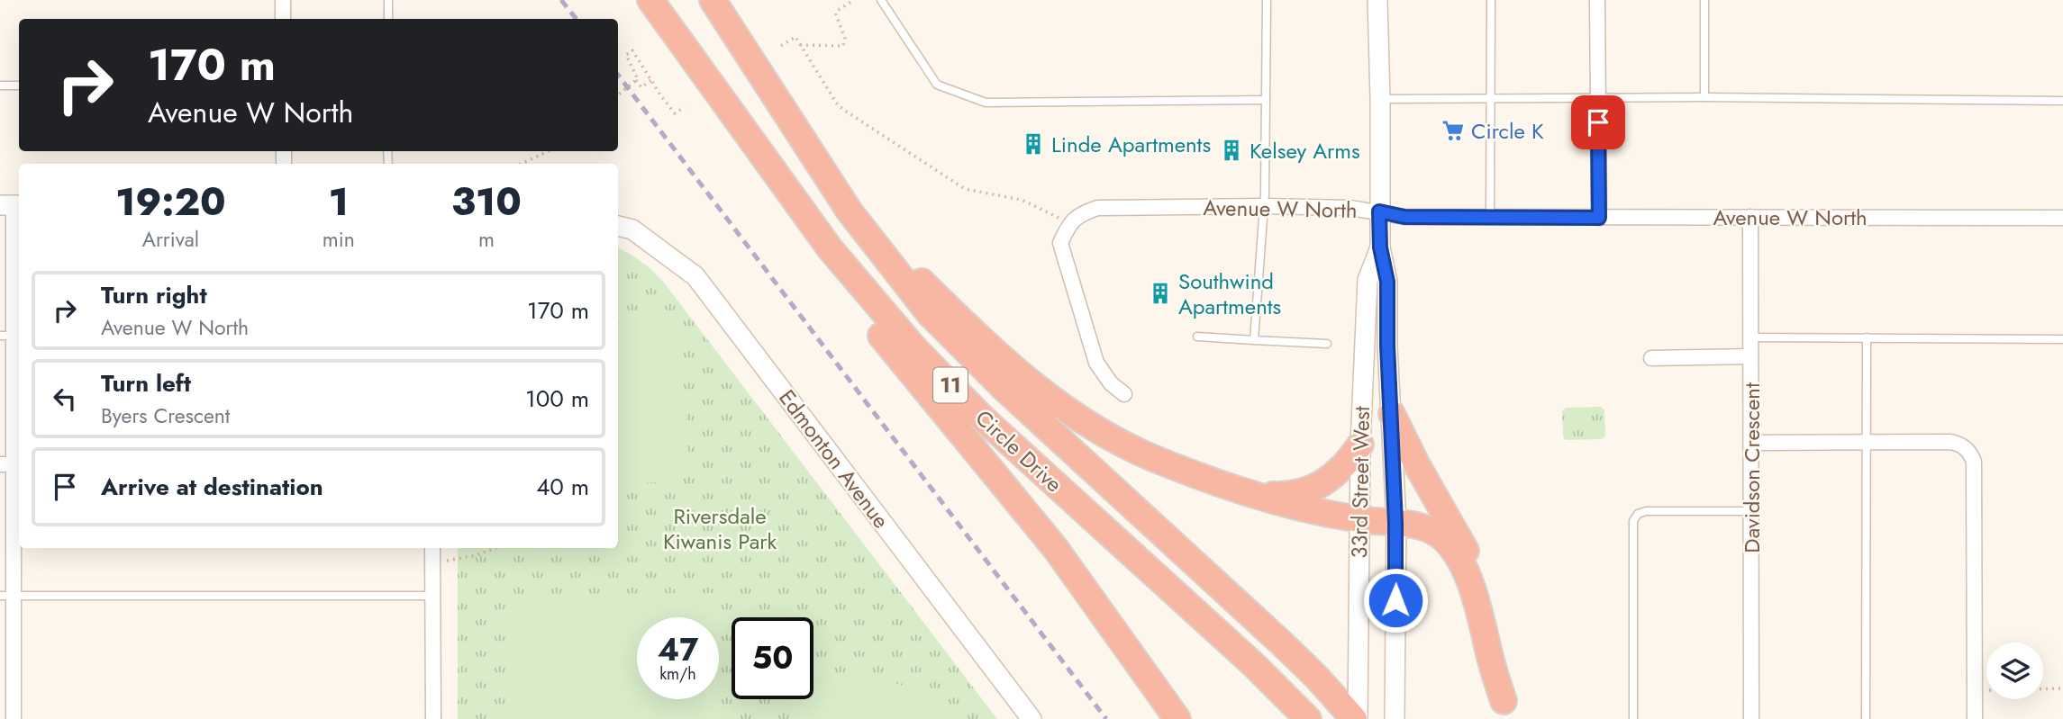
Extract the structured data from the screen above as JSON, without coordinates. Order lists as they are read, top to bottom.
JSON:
{
  "streets": {
    "highway": ["11", "Circle Drive"],
    "main road": ["Edmonton Avenue", "33rd Street West"],
    "street": ["Avenue W North", "Davidson Crescent"]
  },
  "crossings": [
    ["Avenue W North", "Davidson Crescent"],
    ["Avenue W North", "33rd Street West"],
    ["Circle Drive", "33rd Street West"]
  ],
  "parks": ["Riversdale Kiwanis Park"],
  "places": {
    "supermarket": ["Circle K"],
    "building": ["Linde Apartments", "Kelsey Arms", "Southwind Apartments"]
  },
  "page": {
    "turn": ["170 m", "Avenue W North"],
    "eta": [
      "19:20",
      "Arrival",
      "1",
      "min",
      "310",
      "m"
    ],
    "list": [
      {
        "name": "Turn right",
        "note": "Avenue W North",
        "value": "170 m"
      },
      {
        "name": "Turn left",
        "note": "Byers Crescent",
        "value": "100 m"
      },
      {
        "name": "Arrive at destination",
        "value": "40 m"
      }
    ],
    "speed": "47 km/h",
    "limit": "50"
  }
}
